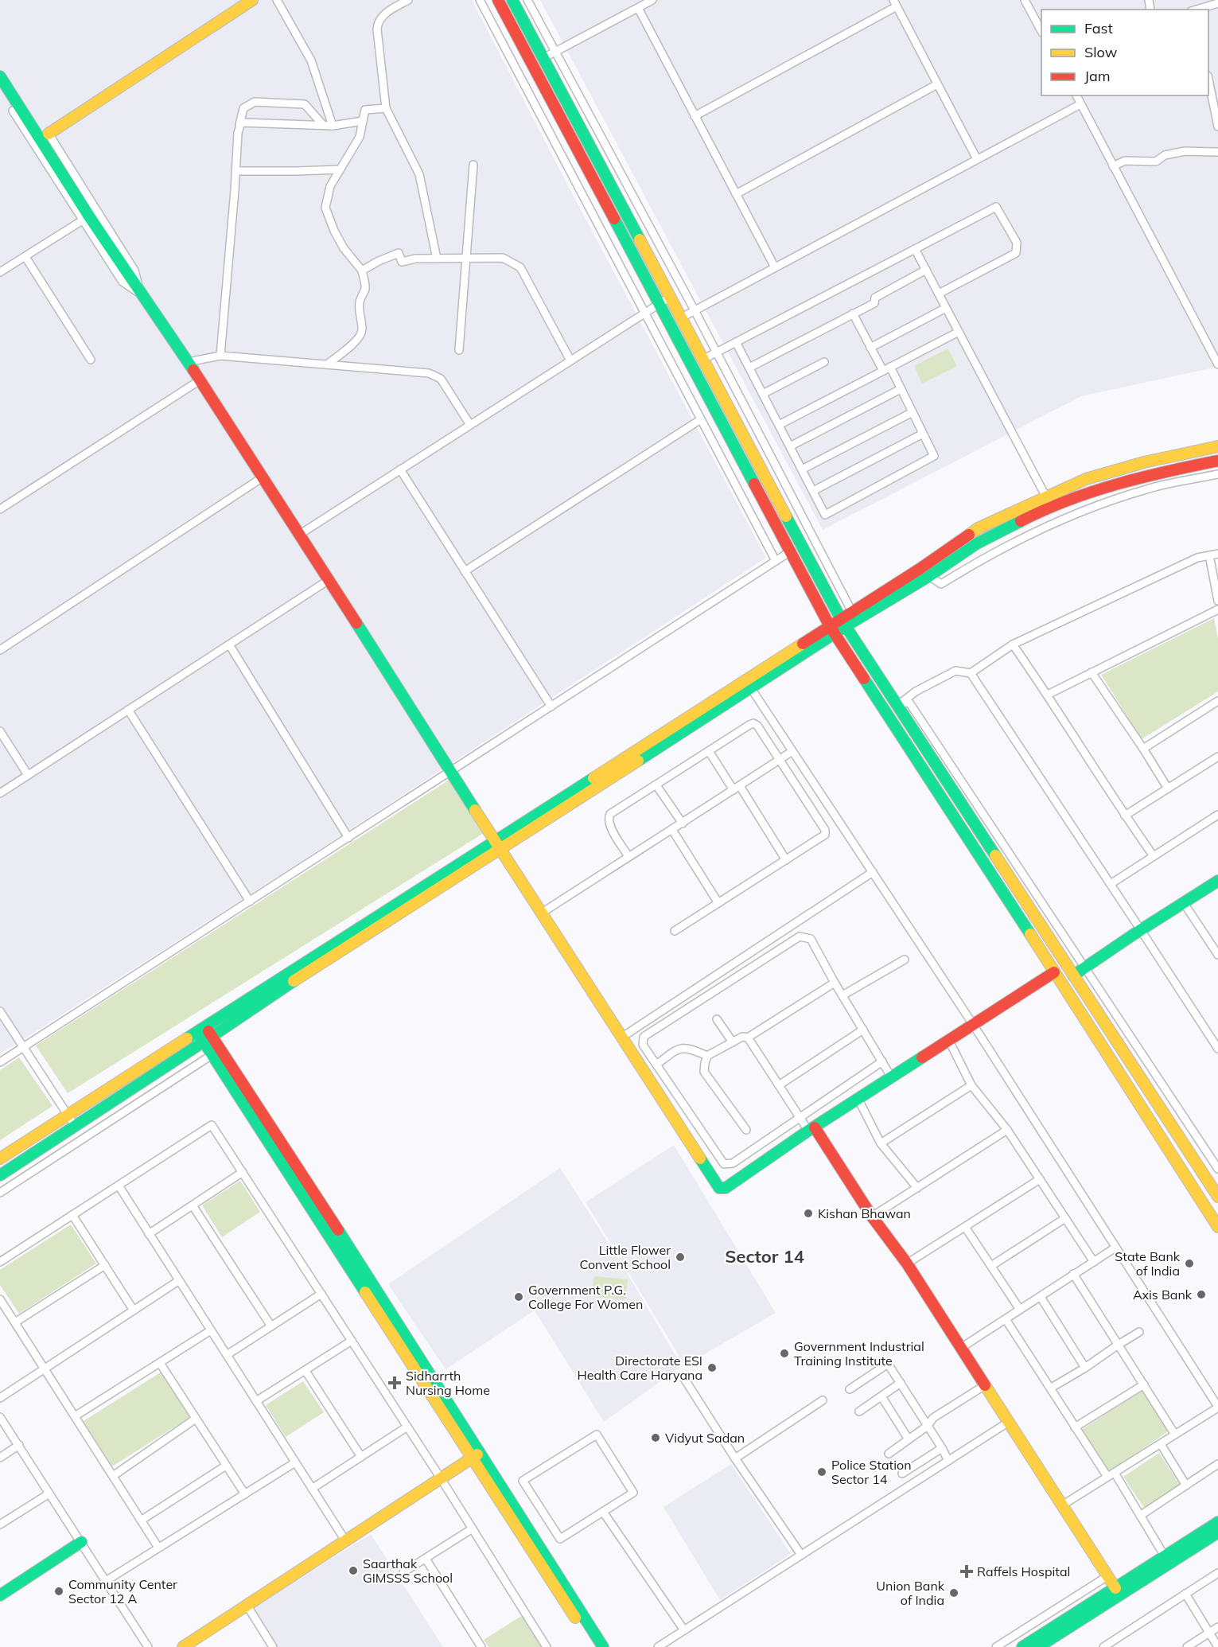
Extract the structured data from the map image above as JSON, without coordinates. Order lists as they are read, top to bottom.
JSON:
{
  "districts": ["Sector 14"],
  "places": {
    "other": [
      "Kishan Bhawan",
      "Little Flower Convent School",
      "State Bank of India",
      "Axis Bank",
      "Government P.G. College For Women",
      "Government Industrial Training Institute",
      "Directorate ESI Health Care Haryana",
      "Vidyut Sadan",
      "Police Station Sector 14",
      "Saarthak GIMSSS School",
      "Community Center Sector 12 A",
      "Union Bank of India"
    ],
    "health": ["Sidharrth Nursing Home", "Raffels Hospital"]
  },
  "legend": ["Fast", "Slow", "Jam"]
}
